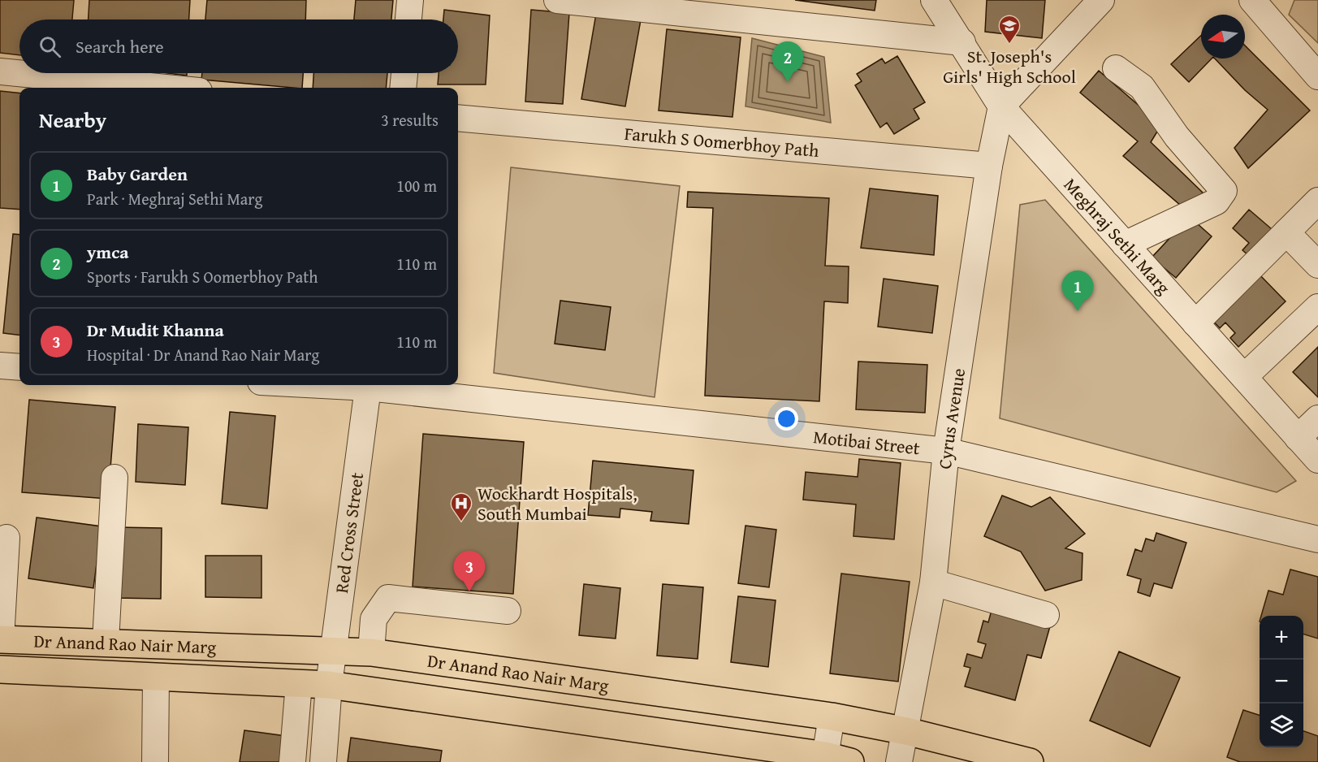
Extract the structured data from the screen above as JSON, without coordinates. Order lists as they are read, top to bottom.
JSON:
{
  "streets": {
    "main road": ["Dr Anand Rao Nair Marg"],
    "street": [
      "Farukh S Oomerbhoy Path",
      "Meghraj Sethi Marg",
      "Cyrus Avenue",
      "Motibai Street",
      "Red Cross Street"
    ]
  },
  "crossings": [
    ["Farukh S Oomerbhoy Path", "Cyrus Avenue"],
    ["Meghraj Sethi Marg", "Cyrus Avenue"],
    ["Cyrus Avenue", "Motibai Street"],
    ["Cyrus Avenue", "Dr Anand Rao Nair Marg"],
    ["Red Cross Street", "Dr Anand Rao Nair Marg"]
  ],
  "places": {
    "school or university": ["St. Joseph's Girls' High School"],
    "hospital": ["Wockhardt Hospitals, South Mumbai"]
  },
  "north": "left",
  "page": {
    "search": "Search here",
    "pins": ["2", "1", "3"],
    "heading": ["Nearby", "3 results"],
    "list": [
      {
        "mark": "1",
        "name": "Baby Garden",
        "note": "Park · Meghraj Sethi Marg",
        "value": "100 m"
      },
      {
        "mark": "2",
        "name": "ymca",
        "note": "Sports · Farukh S Oomerbhoy Path",
        "value": "110 m"
      },
      {
        "mark": "3",
        "name": "Dr Mudit Khanna",
        "note": "Hospital · Dr Anand Rao Nair Marg",
        "value": "110 m"
      }
    ],
    "map_buttons": ["+", "−"]
  }
}
